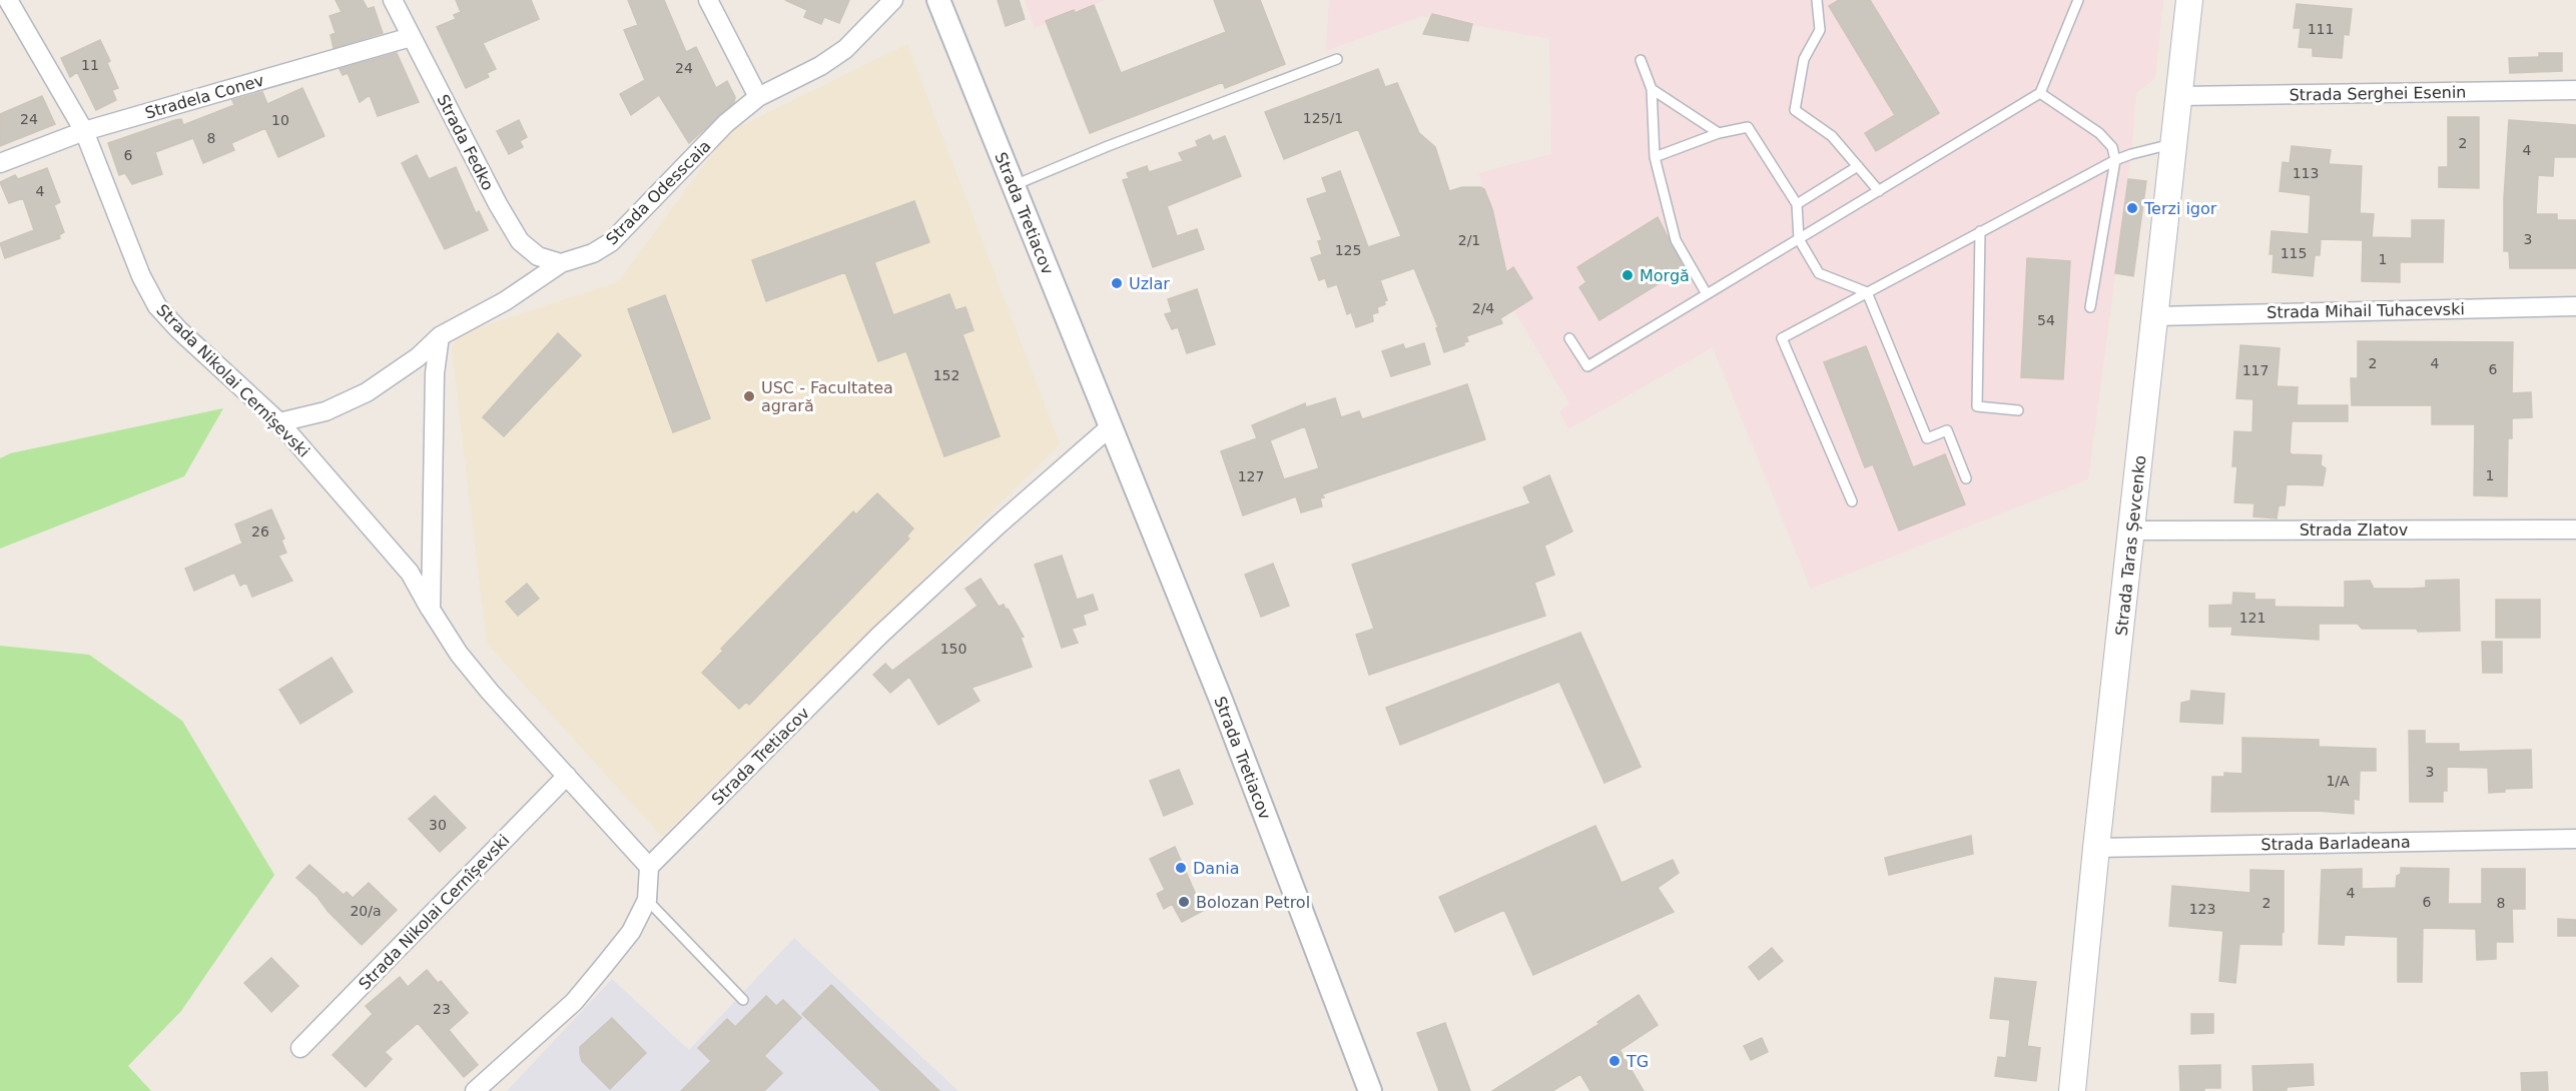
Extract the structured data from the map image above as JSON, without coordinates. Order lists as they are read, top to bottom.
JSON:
{
  "streets": {
    "main road": ["Strada Taras Șevcenko"],
    "street": [
      "Strada Serghei Esenin",
      "Stradela Conev",
      "Strada Fedko",
      "Strada Odesscaia",
      "Strada Tretiacov",
      "Strada Mihail Tuhacevski",
      "Strada Nikolai Cernîșevski",
      "Strada Zlatov",
      "Strada Barladeana"
    ]
  },
  "crossings": [
    ["Strada Serghei Esenin", "Strada Taras Șevcenko"],
    ["Stradela Conev", "Strada Fedko"],
    ["Stradela Conev", "Strada Nikolai Cernîșevski"],
    ["Strada Fedko", "Strada Odesscaia"],
    ["Strada Odesscaia", "Strada Nikolai Cernîșevski"],
    ["Strada Tretiacov", "Strada Nikolai Cernîșevski"],
    ["Strada Mihail Tuhacevski", "Strada Taras Șevcenko"],
    ["Strada Zlatov", "Strada Taras Șevcenko"],
    ["Strada Taras Șevcenko", "Strada Barladeana"]
  ],
  "places": [
    "Terzi igor",
    "Morgă",
    "Uzlar",
    "USC - Facultatea agrară",
    "Dania",
    "Bolozan Petrol",
    "TG"
  ],
  "house_numbers": [
    "111",
    "11",
    "24",
    "125/1",
    "24",
    "10",
    "8",
    "2",
    "4",
    "6",
    "113",
    "4",
    "3",
    "2/1",
    "125",
    "115",
    "1",
    "2/4",
    "54",
    "2",
    "4",
    "6",
    "117",
    "152",
    "1",
    "127",
    "26",
    "121",
    "150",
    "3",
    "1/A",
    "30",
    "4",
    "6",
    "2",
    "8",
    "123",
    "20/a",
    "23"
  ]
}
